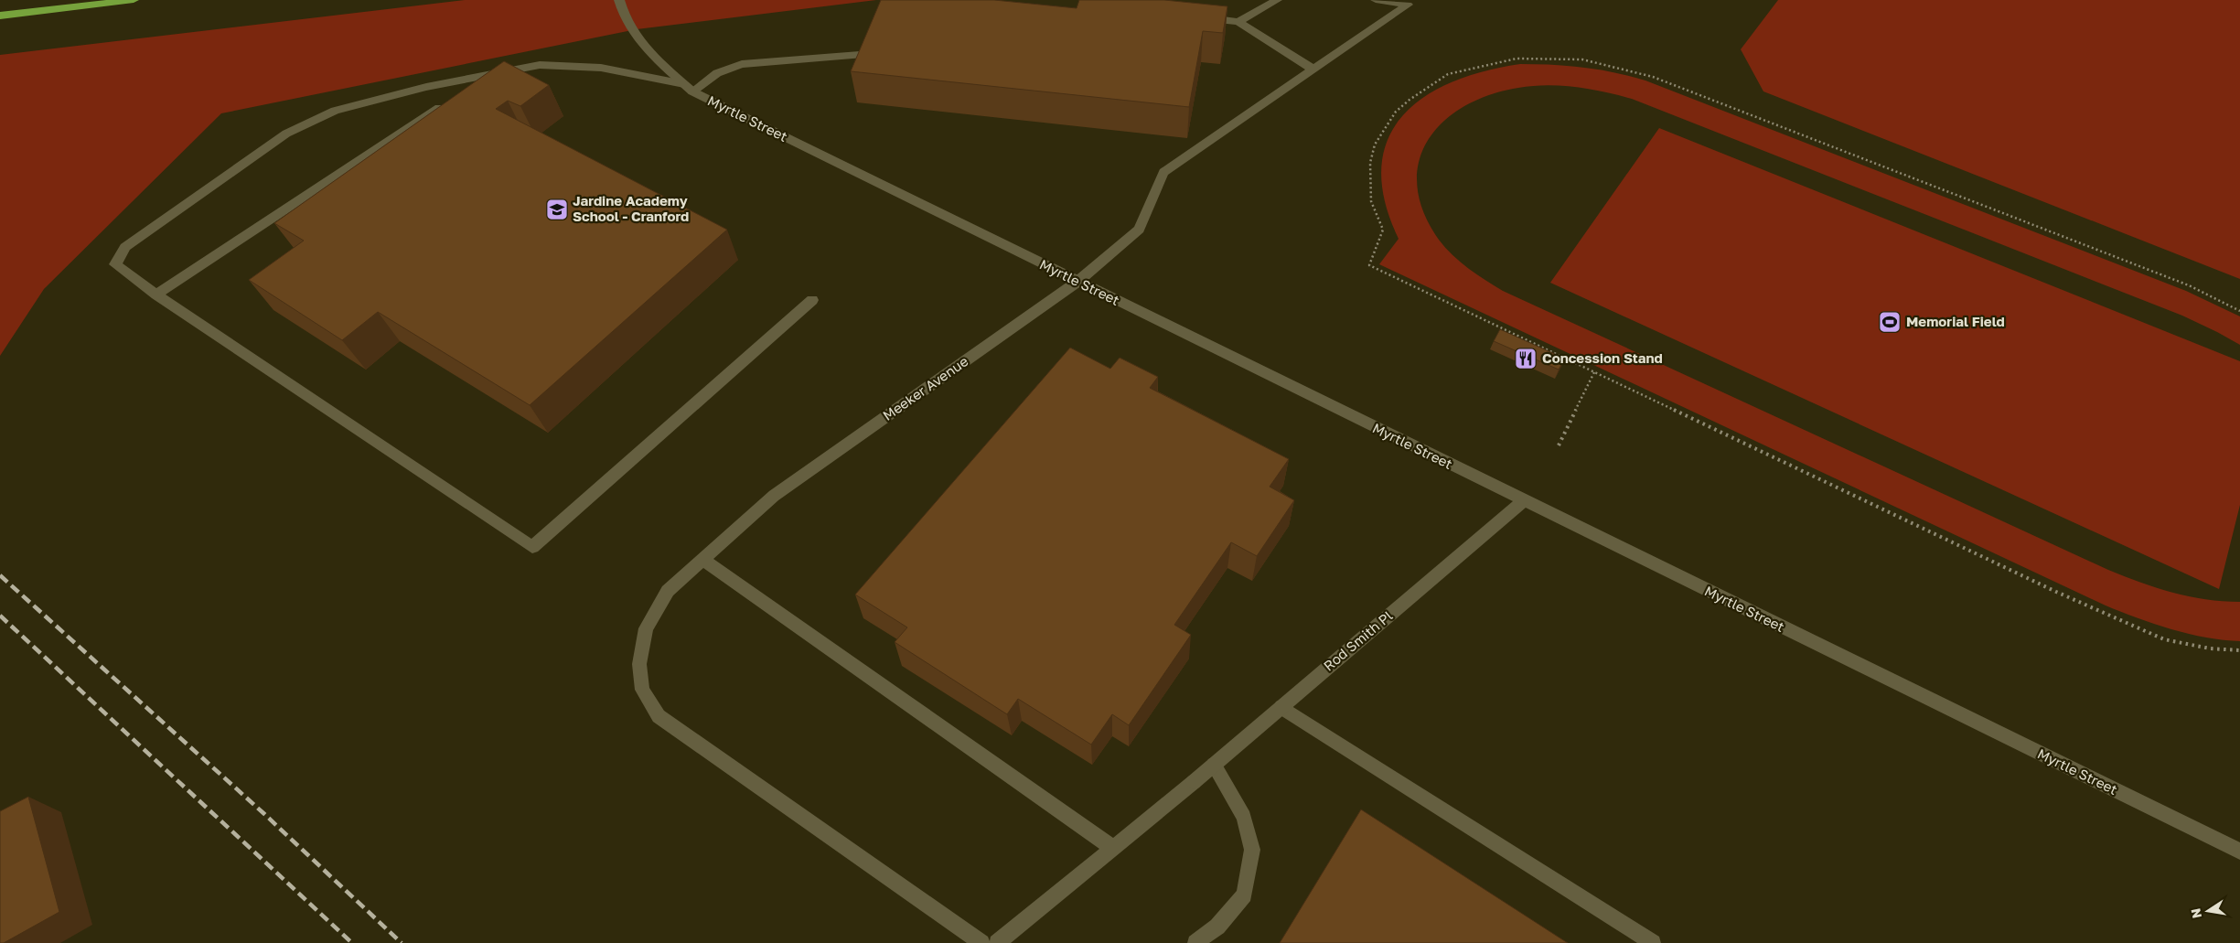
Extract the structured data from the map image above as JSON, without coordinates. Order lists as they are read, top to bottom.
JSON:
{
  "streets": {
    "street": ["Myrtle Street", "Meeker Avenue", "Rod Smith Pl"]
  },
  "crossings": [
    ["Myrtle Street", "Meeker Avenue"],
    ["Myrtle Street", "Rod Smith Pl"]
  ],
  "places": {
    "school or university": ["Jardine Academy School - Cranford"],
    "sports": ["Memorial Field"],
    "restaurant": ["Concession Stand"]
  },
  "north": "left"
}
